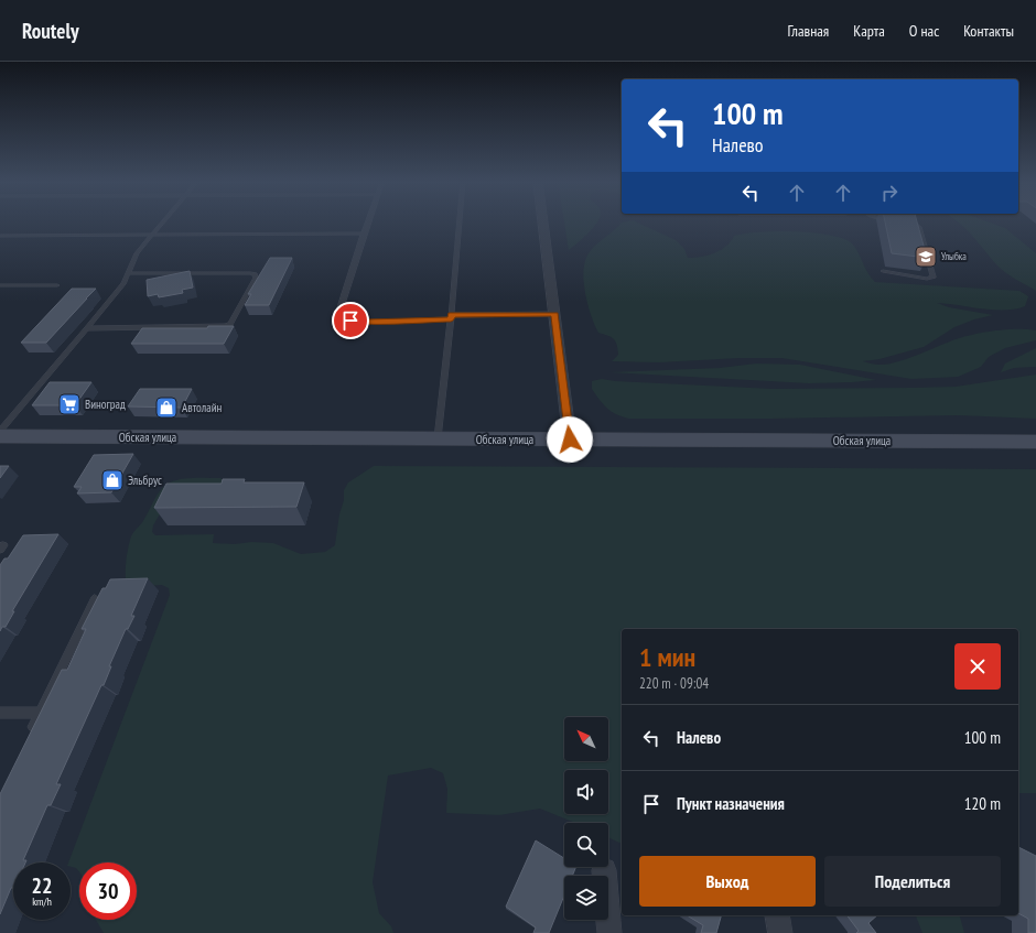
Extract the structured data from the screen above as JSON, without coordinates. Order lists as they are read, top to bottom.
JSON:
{
  "streets": {
    "street": ["Обская улица"]
  },
  "places": {
    "school or university": ["Улыбка"],
    "supermarket": ["Виноград"],
    "shop": ["Автолайн", "Эльбрус"]
  },
  "north": "top left",
  "page": {
    "header": "Routely",
    "nav": [
      "Главная",
      "Карта",
      "О нас",
      "Контакты"
    ],
    "turn": ["100 m", "Налево"],
    "heading": ["1 мин", "220 m · 09:04"],
    "list": [
      {
        "name": "Налево",
        "value": "100 m"
      },
      {
        "name": "Пункт назначения",
        "value": "120 m"
      }
    ],
    "buttons": ["Выход", "Поделиться"],
    "speed": "22 km/h",
    "limit": "30"
  }
}
